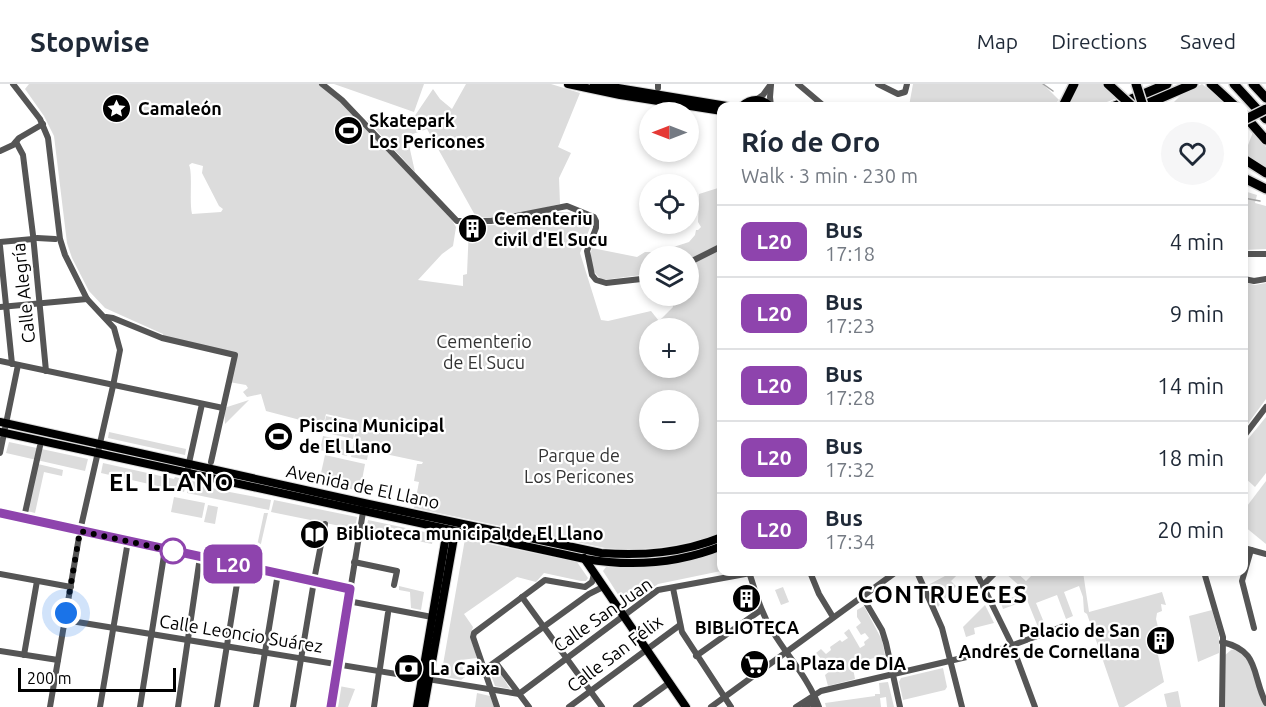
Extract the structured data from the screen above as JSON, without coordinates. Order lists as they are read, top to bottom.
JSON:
{
  "streets": {
    "main road": ["Avenida de El Llano"],
    "street": [
      "Calle Alegría",
      "Calle San Juan",
      "Calle Leoncio Suárez",
      "Calle San Félix"
    ]
  },
  "crossings": [
    ["Calle San Juan", "Calle Leoncio Suárez"]
  ],
  "districts": ["EL LLANO", "CONTRUECES"],
  "parks": ["Cementerio de El Sucu", "Parque de Los Pericones"],
  "places": {
    "place": ["Camaleón"],
    "sports": ["Skatepark Los Pericones", "Piscina Municipal de El Llano"],
    "building": ["Cementeriu civil d'El Sucu", "BIBLIOTECA", "Palacio de San Andrés de Cornellana"],
    "library": ["Biblioteca municipal de El Llano"],
    "supermarket": ["La Plaza de DIA"],
    "bank": ["La Caixa"]
  },
  "lines": ["bus line L20"],
  "scale_bar": "200 m",
  "north": "left",
  "page": {
    "header": "Stopwise",
    "nav": ["Map", "Directions", "Saved"],
    "on_map": "L20",
    "map_buttons": ["+", "−"],
    "heading": ["Río de Oro", "Walk · 3 min · 230 m"],
    "list": [
      {
        "mark": "L20",
        "name": "Bus",
        "note": "17:18",
        "value": "4 min"
      },
      {
        "mark": "L20",
        "name": "Bus",
        "note": "17:23",
        "value": "9 min"
      },
      {
        "mark": "L20",
        "name": "Bus",
        "note": "17:28",
        "value": "14 min"
      },
      {
        "mark": "L20",
        "name": "Bus",
        "note": "17:32",
        "value": "18 min"
      },
      {
        "mark": "L20",
        "name": "Bus",
        "note": "17:34",
        "value": "20 min"
      }
    ],
    "scale": "200 m"
  }
}
